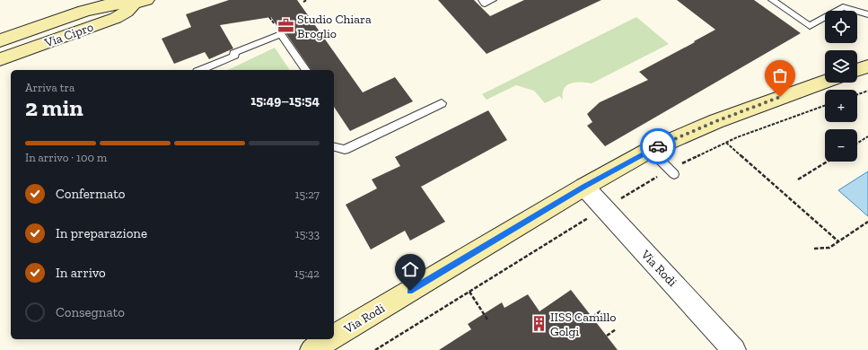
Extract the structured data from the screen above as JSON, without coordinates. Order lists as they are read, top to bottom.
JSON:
{
  "streets": {
    "street": ["Via Cipro", "Via Rodi"]
  },
  "places": {
    "office": ["Studio Chiara Broglio"],
    "building": ["IISS Camillo Golgi"]
  },
  "page": {
    "map_buttons": ["+", "−"],
    "heading": ["2 min", "Arriva tra", "15:49–15:54"],
    "bar": "In arrivo · 100 m",
    "list": [
      ["Confermato", "15:27"],
      ["In preparazione", "15:33"],
      ["In arrivo", "15:42"],
      "Consegnato"
    ]
  }
}
